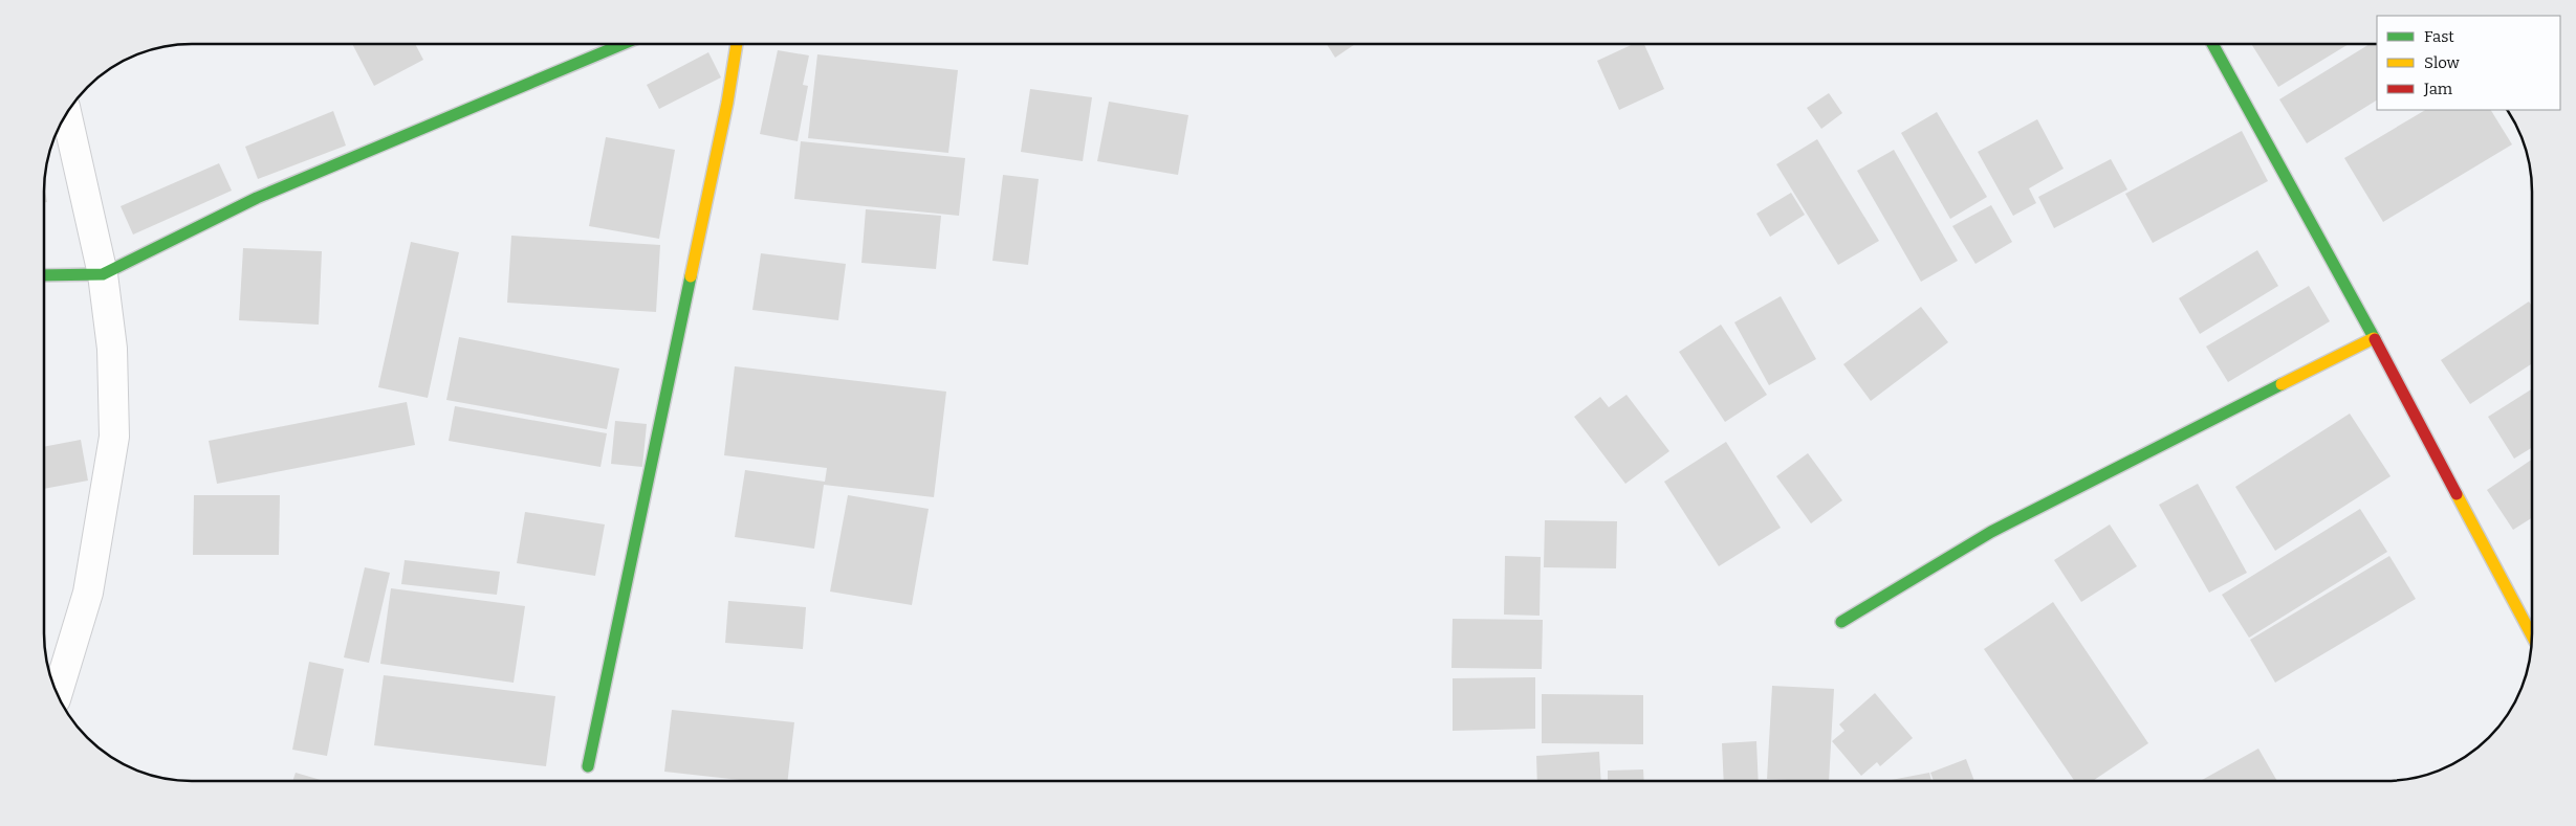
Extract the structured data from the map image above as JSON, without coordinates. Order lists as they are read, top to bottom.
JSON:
{
  "legend": ["Fast", "Slow", "Jam"]
}
